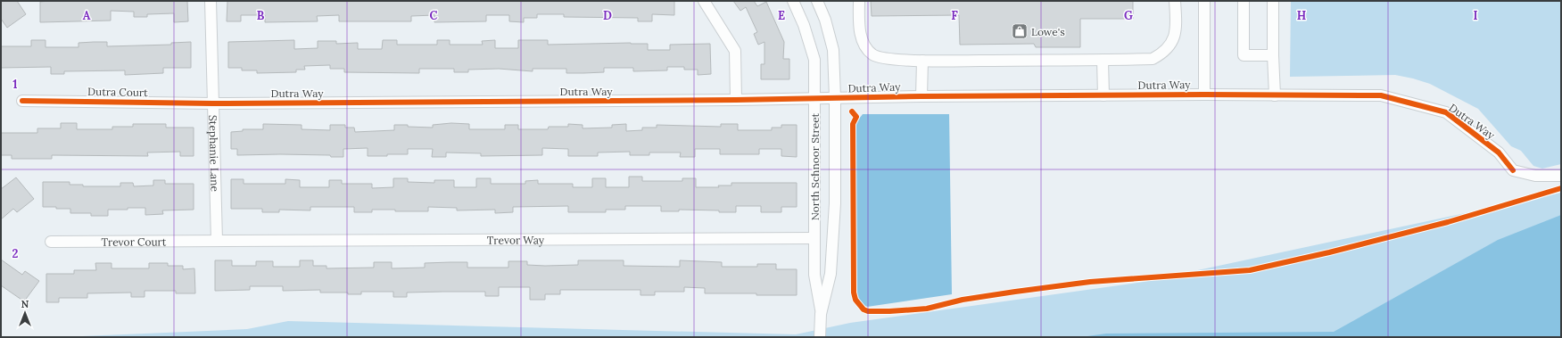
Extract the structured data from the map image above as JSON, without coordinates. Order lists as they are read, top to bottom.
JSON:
{
  "streets": {
    "street": [
      "Dutra Way",
      "Dutra Court",
      "Stephanie Lane",
      "North Schnoor Street",
      "Trevor Way",
      "Trevor Court"
    ]
  },
  "crossings": [
    ["Dutra Way", "Dutra Court"],
    ["Dutra Way", "Stephanie Lane"],
    ["Dutra Way", "North Schnoor Street"],
    ["Dutra Court", "Stephanie Lane"],
    ["Stephanie Lane", "Trevor Way"],
    ["Stephanie Lane", "Trevor Court"],
    ["North Schnoor Street", "Trevor Way"],
    ["Trevor Way", "Trevor Court"]
  ],
  "places": {
    "shop": ["Lowe's"]
  },
  "north": "top",
  "grid": {
    "columns": [
      "A",
      "B",
      "C",
      "D",
      "E",
      "F",
      "G",
      "H",
      "I"
    ],
    "rows": ["1", "2"]
  }
}
